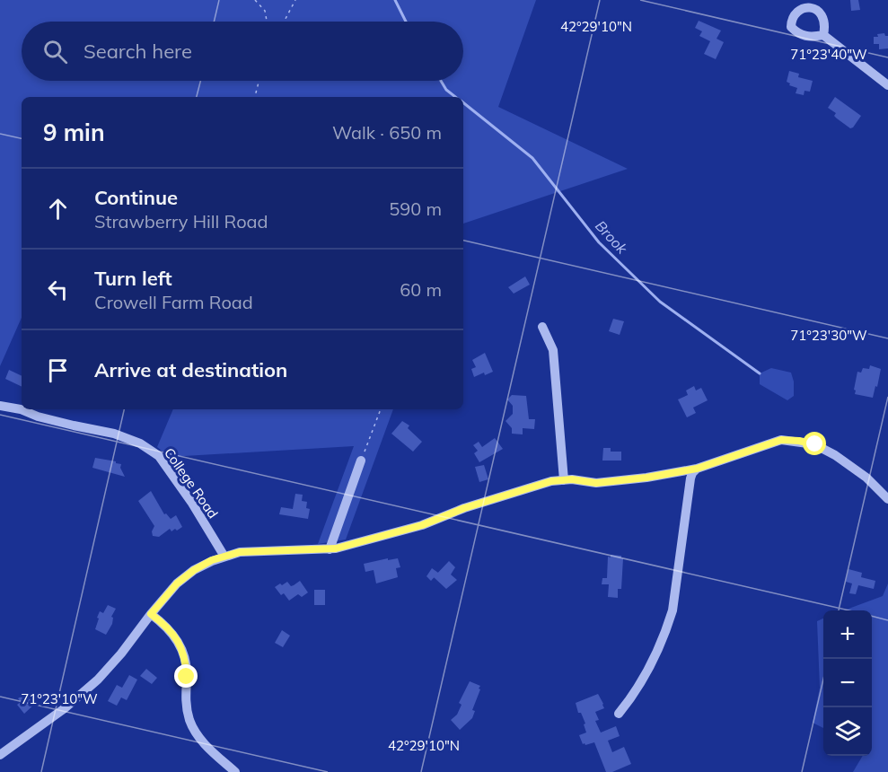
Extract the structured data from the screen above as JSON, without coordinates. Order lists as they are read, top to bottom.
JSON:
{
  "streets": {
    "street": ["College Road"]
  },
  "water": ["Brook"],
  "page": {
    "search": "Search here",
    "heading": ["9 min", "Walk · 650 m"],
    "list": [
      ["Continue", "Strawberry Hill Road", "590 m"],
      ["Turn left", "Crowell Farm Road", "60 m"],
      "Arrive at destination"
    ],
    "map_buttons": ["+", "−"]
  },
  "coordinates": [
    "42°29'10\"N",
    "71°23'40\"W",
    "71°23'30\"W",
    "71°23'10\"W"
  ]
}
